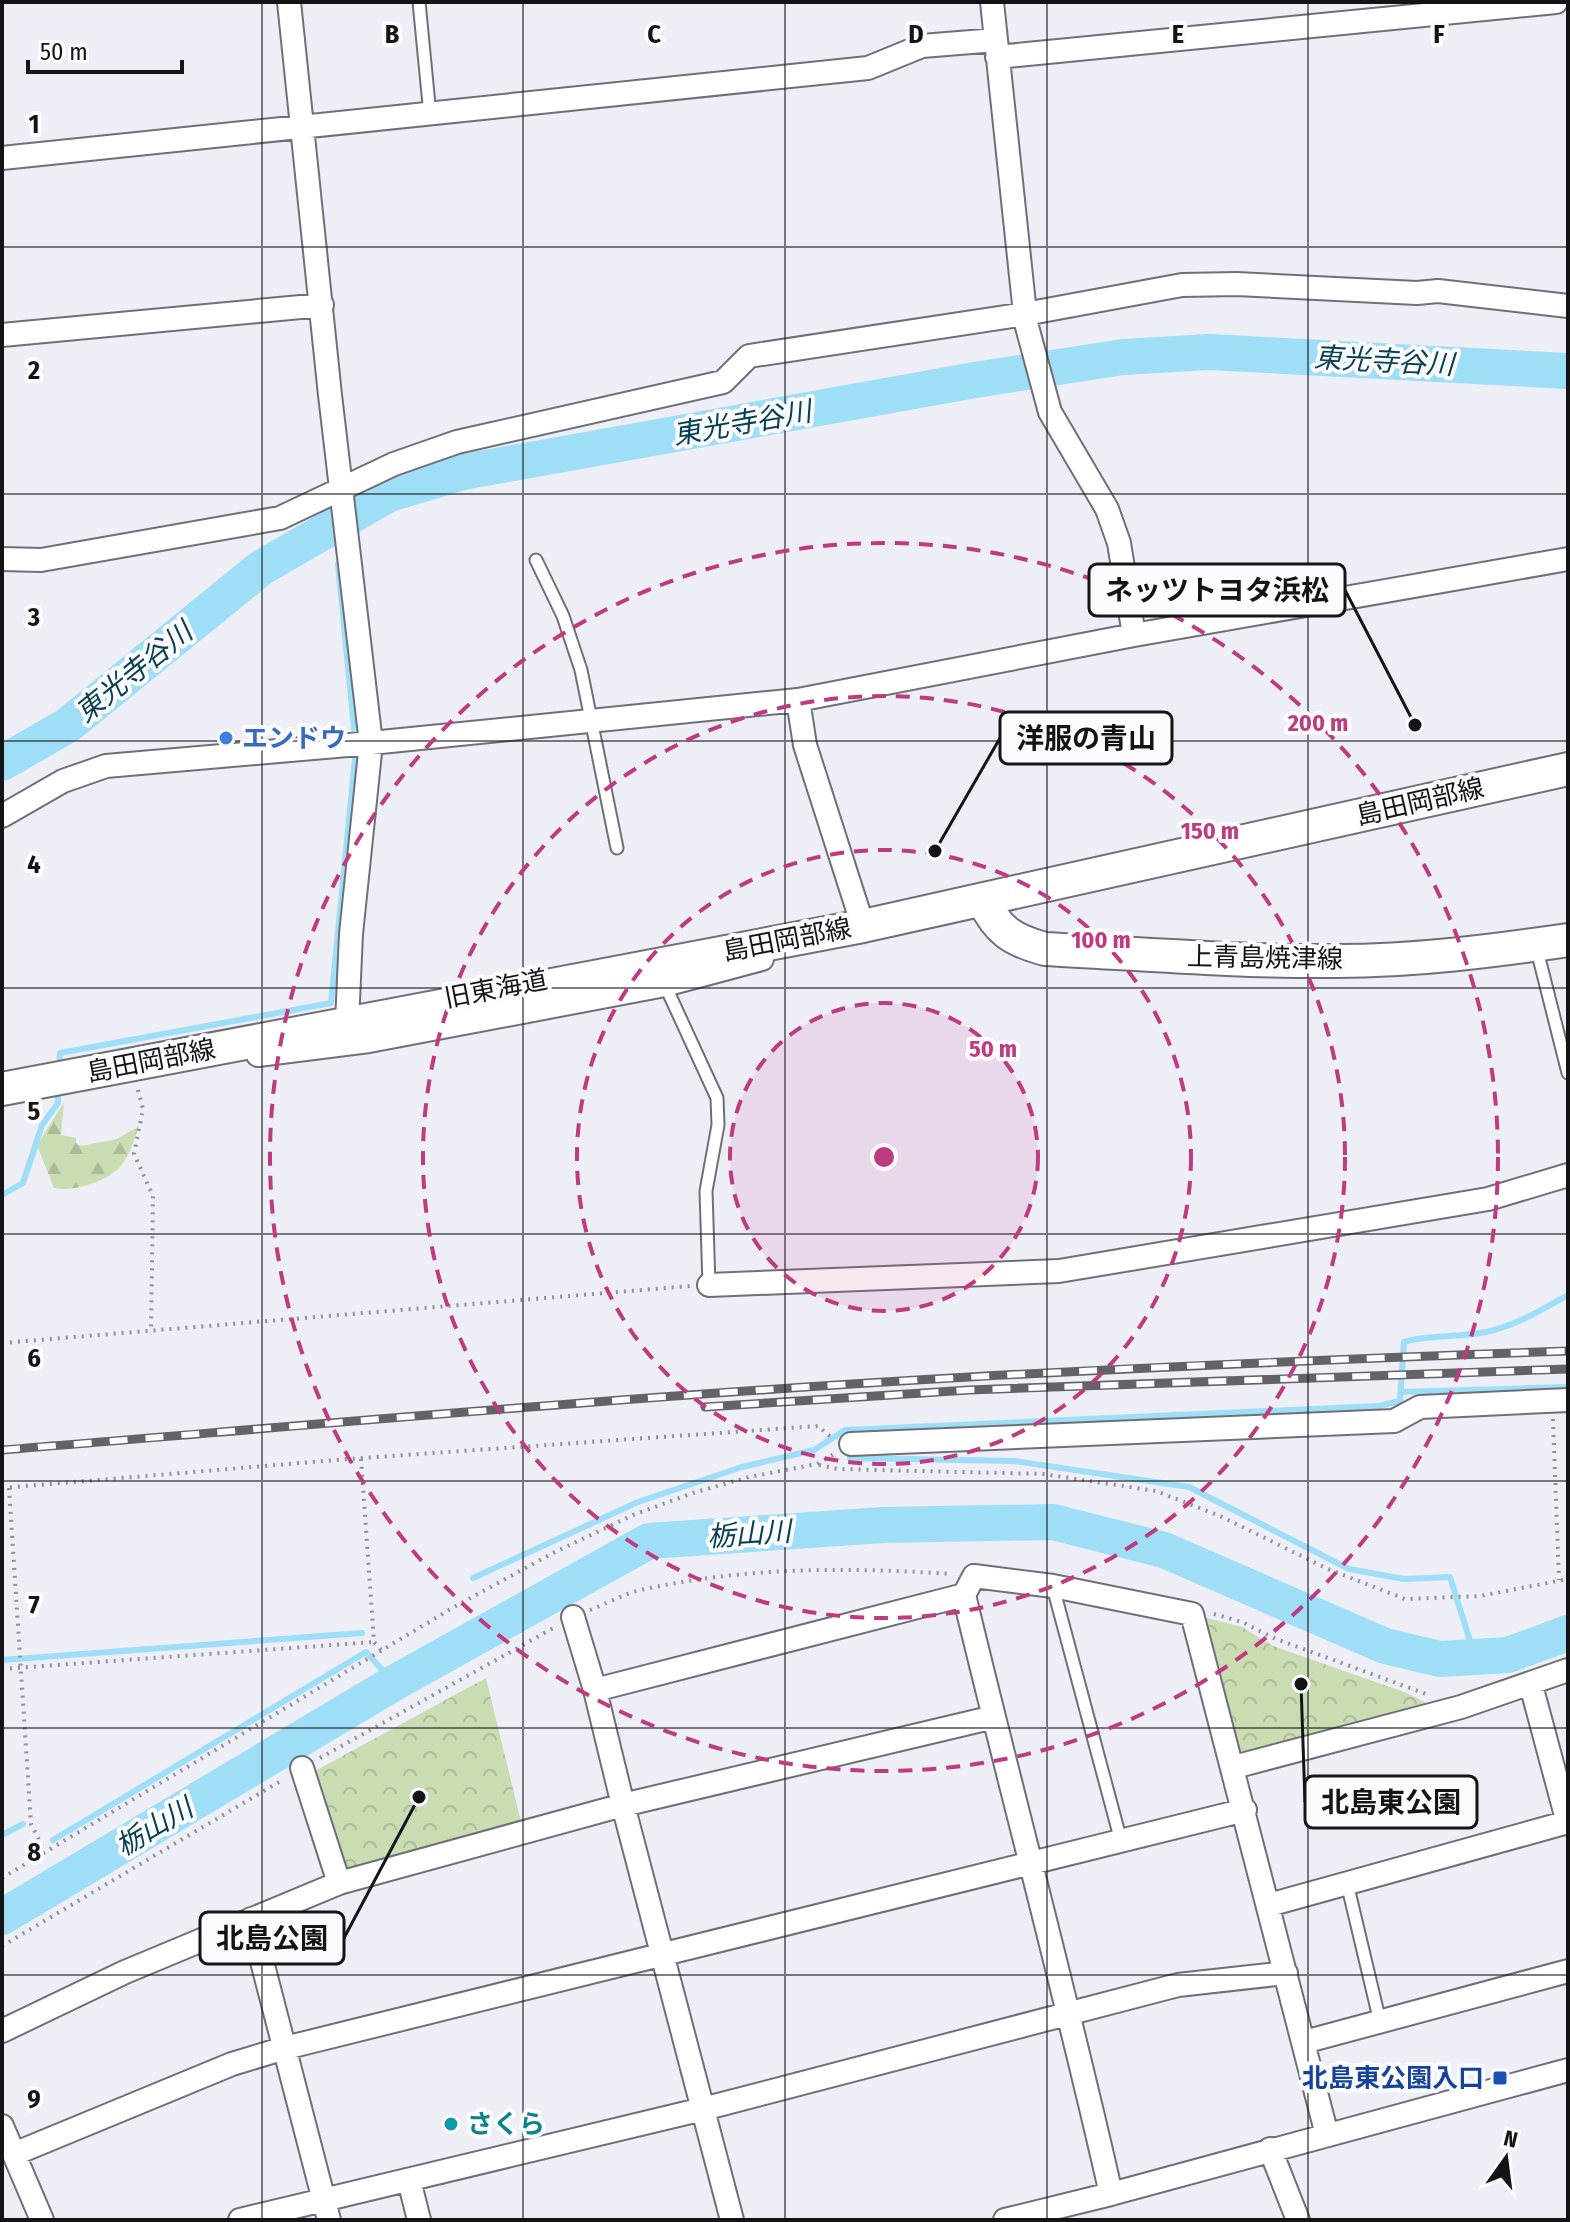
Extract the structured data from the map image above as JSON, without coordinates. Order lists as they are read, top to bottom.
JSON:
{
  "streets": {
    "main road": ["島田岡部線", "上青島焼津線"],
    "street": ["旧東海道"]
  },
  "crossings": [
    ["島田岡部線", "上青島焼津線"],
    ["島田岡部線", "旧東海道"]
  ],
  "water": ["東光寺谷川", "栃山川"],
  "places": {
    "other": [
      "ネッツトヨタ浜松",
      "エンドウ",
      "洋服の青山",
      "北島東公園",
      "北島公園",
      "さくら"
    ],
    "transit": ["北島東公園入口"]
  },
  "scale_bar": "50 m",
  "north": "top",
  "grid": {
    "columns": [
      "B",
      "C",
      "D",
      "E",
      "F"
    ],
    "rows": [
      "1",
      "2",
      "3",
      "4",
      "5",
      "6",
      "7",
      "8",
      "9"
    ]
  },
  "rings": [
    "200 m",
    "150 m",
    "100 m",
    "50 m"
  ]
}
